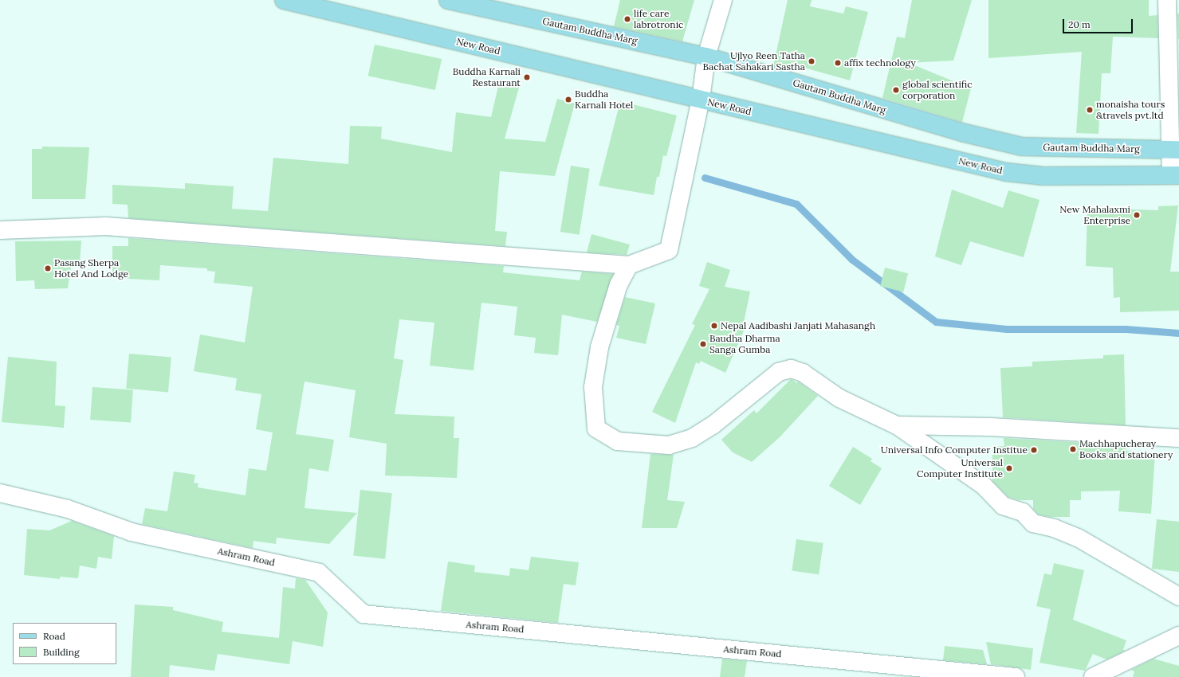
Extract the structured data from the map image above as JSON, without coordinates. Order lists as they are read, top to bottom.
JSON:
{
  "streets": {
    "main road": ["Gautam Buddha Marg", "New Road"],
    "street": ["Ashram Road"]
  },
  "places": [
    "life care labrotronic",
    "Ujlyo Reen Tatha Bachat Sahakari Sastha",
    "affix technology",
    "Buddha Karnali Restaurant",
    "global scientific corporation",
    "Buddha Karnali Hotel",
    "monaisha tours &travels pvt.ltd",
    "New Mahalaxmi Enterprise",
    "Pasang Sherpa Hotel And Lodge",
    "Nepal Aadibashi Janjati Mahasangh",
    "Baudha Dharma Sanga Gumba",
    "Machhapucheray Books and stationery",
    "Universal Info Computer Institue",
    "Universal Computer Institute"
  ],
  "legend": ["Road", "Building"],
  "scale_bar": "20 m"
}
